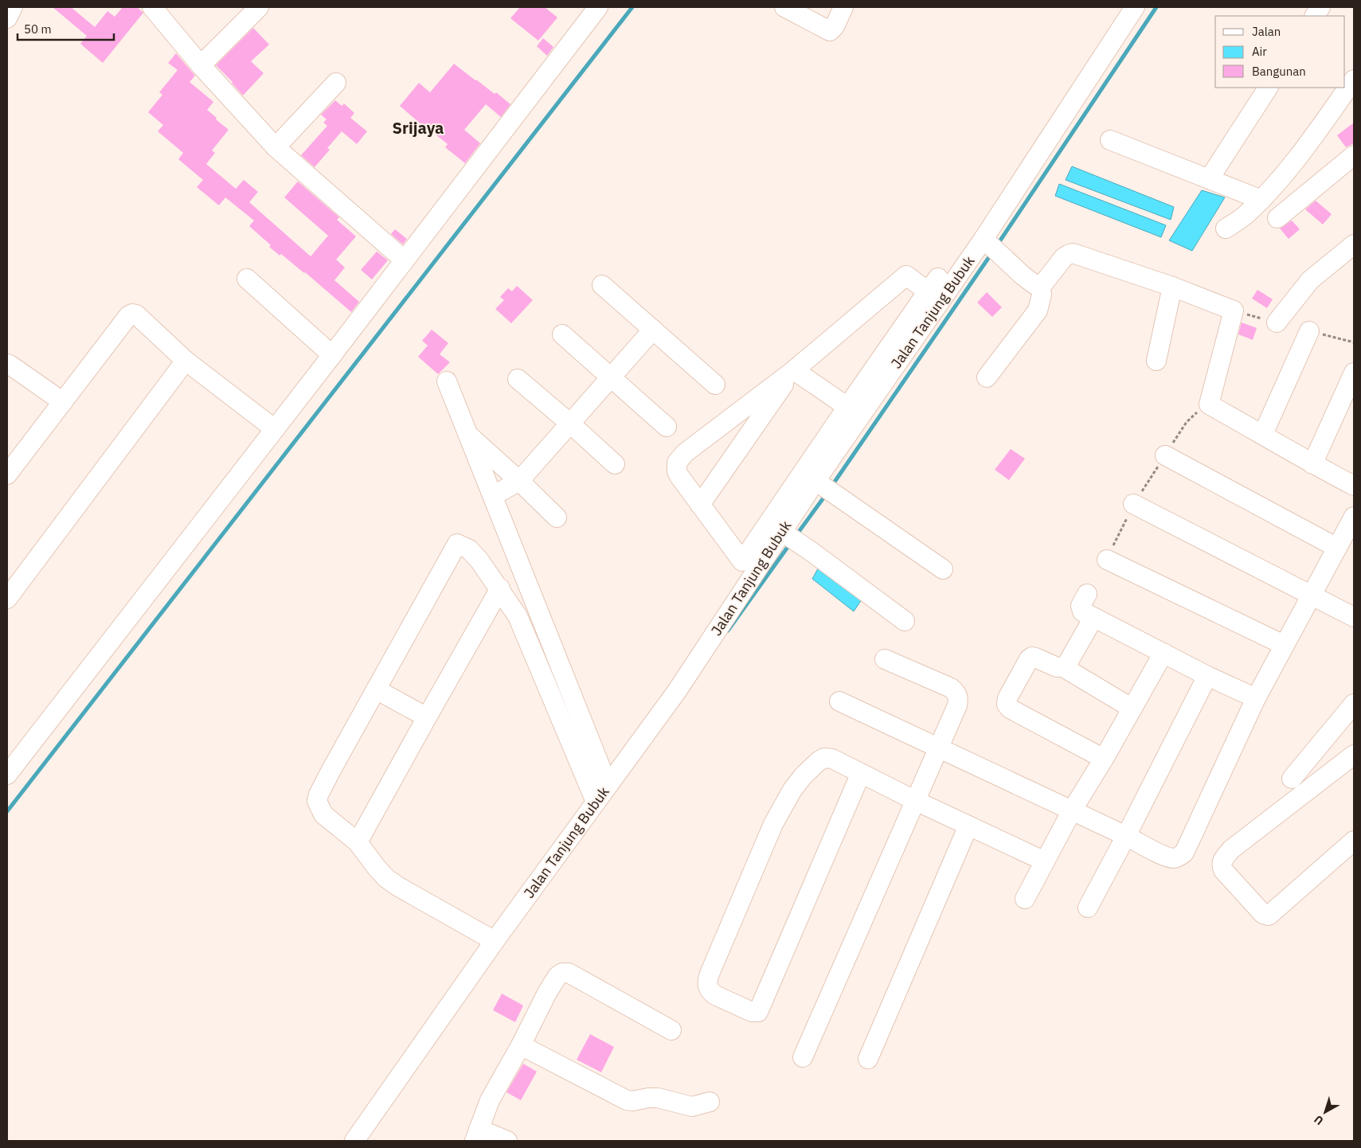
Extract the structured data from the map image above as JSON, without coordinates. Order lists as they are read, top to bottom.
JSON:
{
  "streets": {
    "street": ["Jalan Tanjung Bubuk"]
  },
  "districts": ["Srijaya"],
  "legend": ["Jalan", "Air", "Bangunan"],
  "scale_bar": "50 m",
  "north": "bottom left"
}
